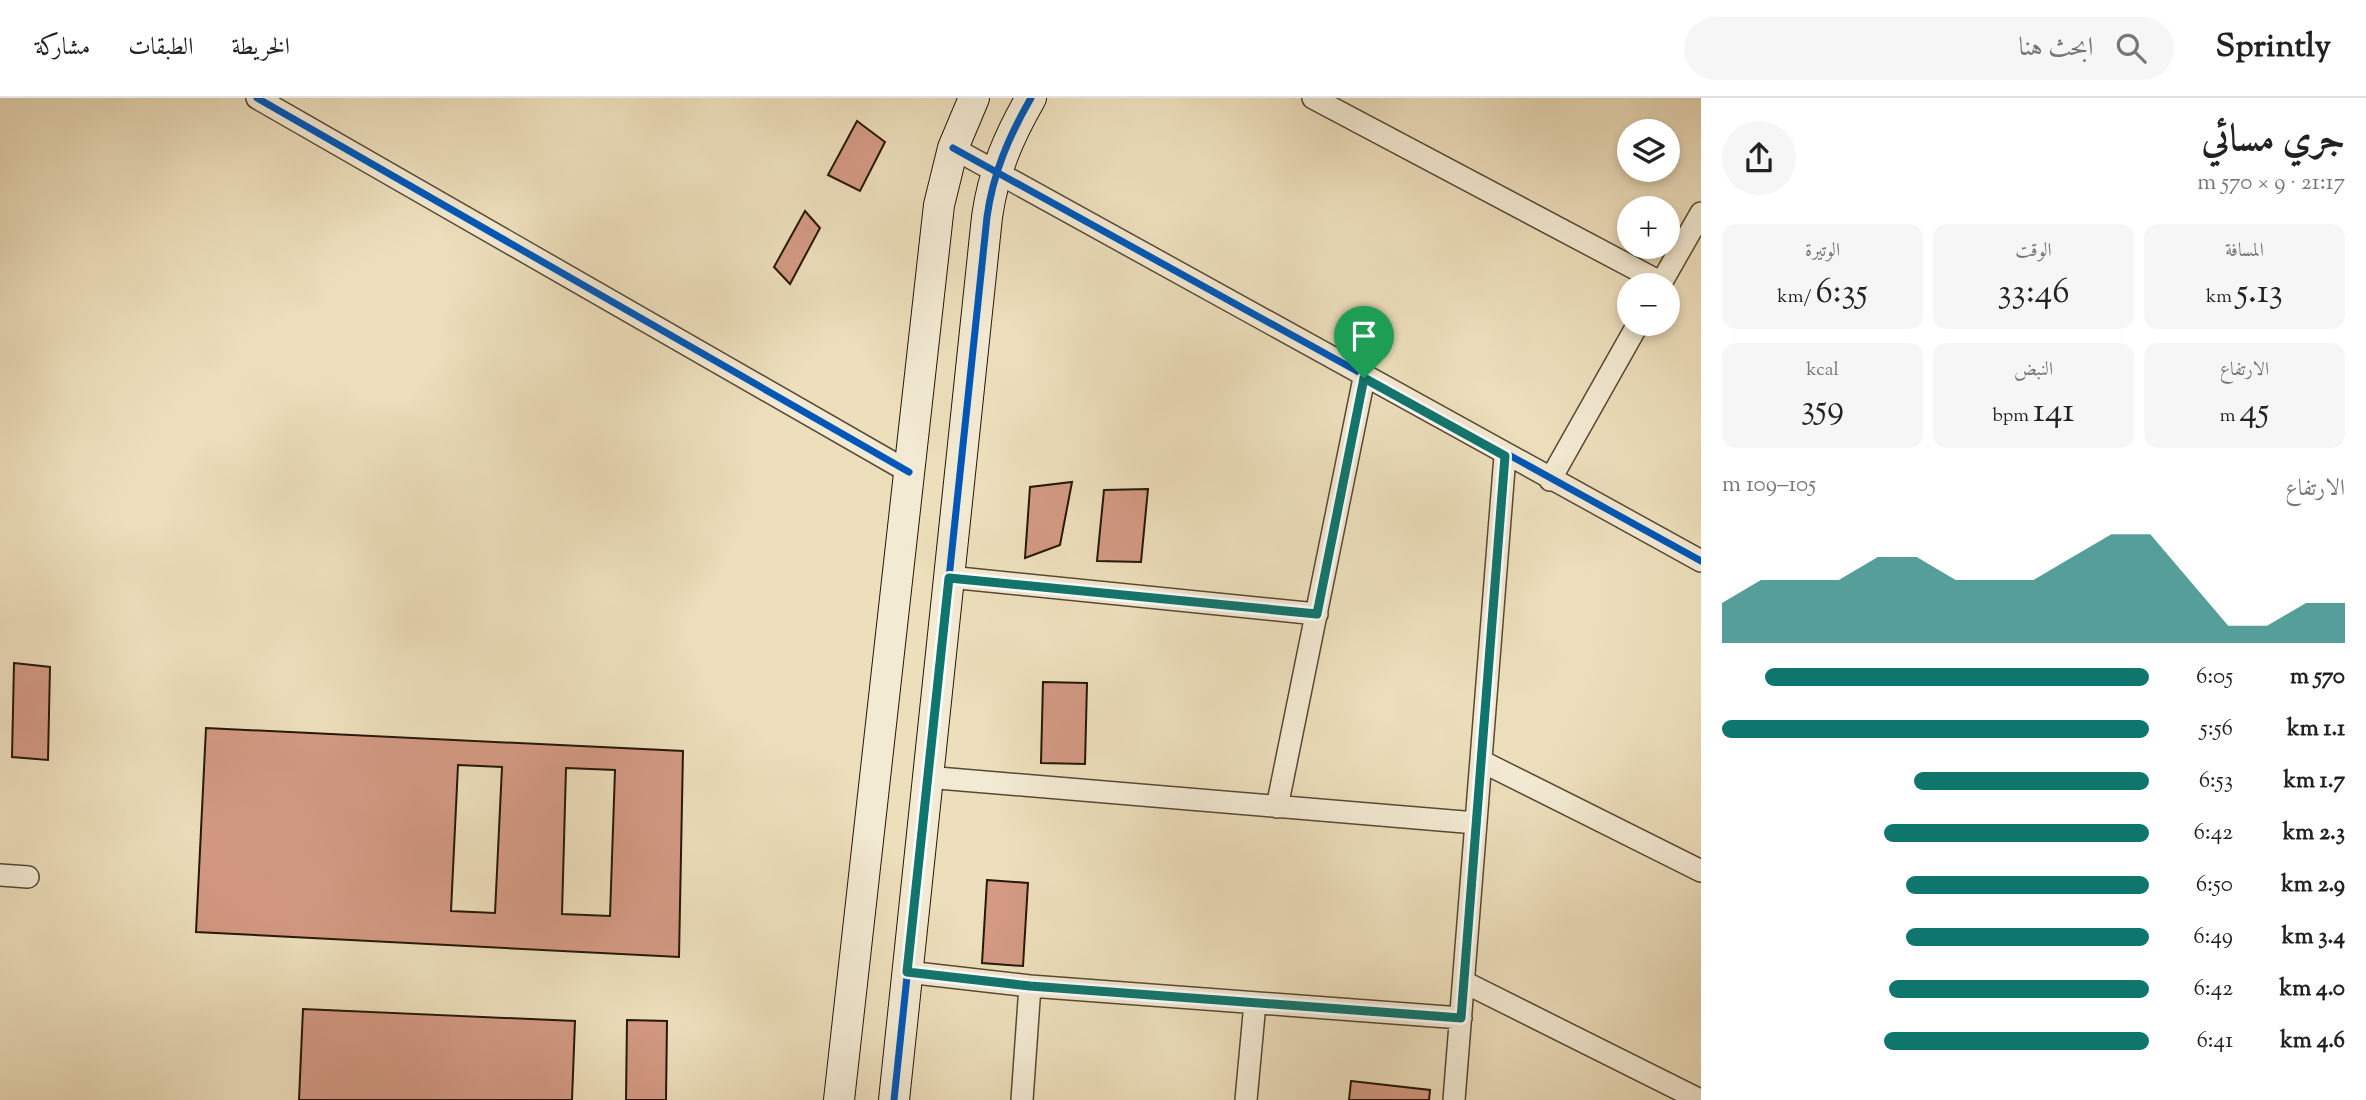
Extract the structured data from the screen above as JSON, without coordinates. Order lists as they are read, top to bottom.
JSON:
{
  "page": {
    "header": "Sprintly",
    "search": "ابحث هنا",
    "nav": ["الخريطة", "الطبقات", "مشاركة"],
    "heading": ["جري مسائي", "21:17 · 9 × 570 m"],
    "map_buttons": ["+", "−"],
    "stats": [
      ["المسافة", "5.13 km"],
      ["الوقت", "33:46"],
      ["الوتيرة", "6:35 /km"],
      ["الارتفاع", "45 m"],
      ["النبض", "141 bpm"],
      ["kcal", "359"]
    ],
    "chart": ["الارتفاع", "105–109 m"],
    "list": [
      {
        "name": "570 m",
        "note": "6:05"
      },
      {
        "name": "1.1 km",
        "note": "5:56"
      },
      {
        "name": "1.7 km",
        "note": "6:53"
      },
      {
        "name": "2.3 km",
        "note": "6:42"
      },
      {
        "name": "2.9 km",
        "note": "6:50"
      },
      {
        "name": "3.4 km",
        "note": "6:49"
      },
      {
        "name": "4.0 km",
        "note": "6:42"
      },
      {
        "name": "4.6 km",
        "note": "6:41"
      }
    ]
  }
}
